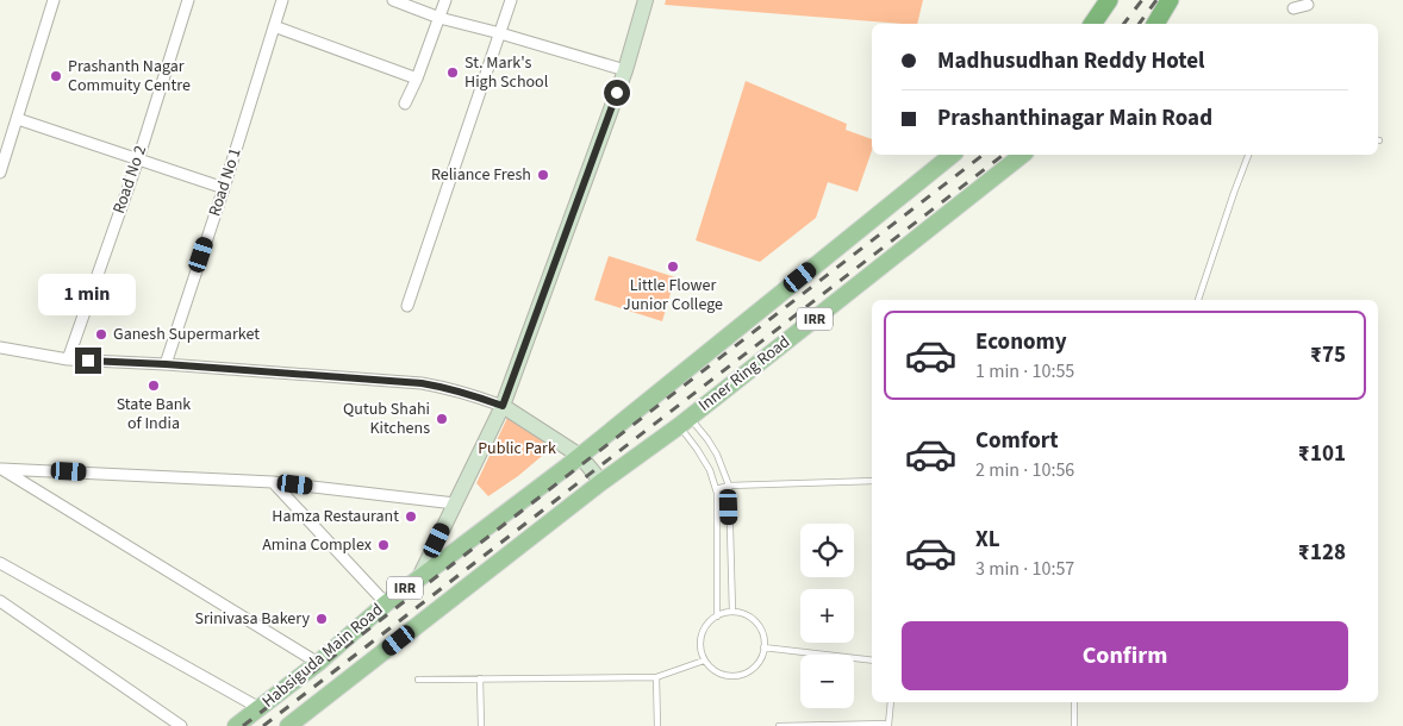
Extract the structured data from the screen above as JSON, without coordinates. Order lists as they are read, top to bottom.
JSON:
{
  "streets": {
    "main road": ["IRR", "Inner Ring Road", "Habsiguda Main Road"],
    "street": ["Road No 2", "Road No 1"]
  },
  "crossings": [
    ["IRR", "Habsiguda Main Road"],
    ["Inner Ring Road", "Habsiguda Main Road"]
  ],
  "parks": ["Public Park"],
  "places": [
    "St. Mark's High School",
    "Prashanth Nagar Commuity Centre",
    "Reliance Fresh",
    "Little Flower Junior College",
    "Ganesh Supermarket",
    "State Bank of India",
    "Qutub Shahi Kitchens",
    "Hamza Restaurant",
    "Amina Complex",
    "Srinivasa Bakery"
  ],
  "page": {
    "banner": ["Madhusudhan Reddy Hotel", "Prashanthinagar Main Road"],
    "bubble": "1 min",
    "list": [
      {
        "name": "Economy",
        "note": "1 min · 10:55",
        "value": "₹75"
      },
      {
        "name": "Comfort",
        "note": "2 min · 10:56",
        "value": "₹101"
      },
      {
        "name": "XL",
        "note": "3 min · 10:57",
        "value": "₹128"
      }
    ],
    "map_buttons": ["+", "−"],
    "buttons": "Confirm"
  }
}
